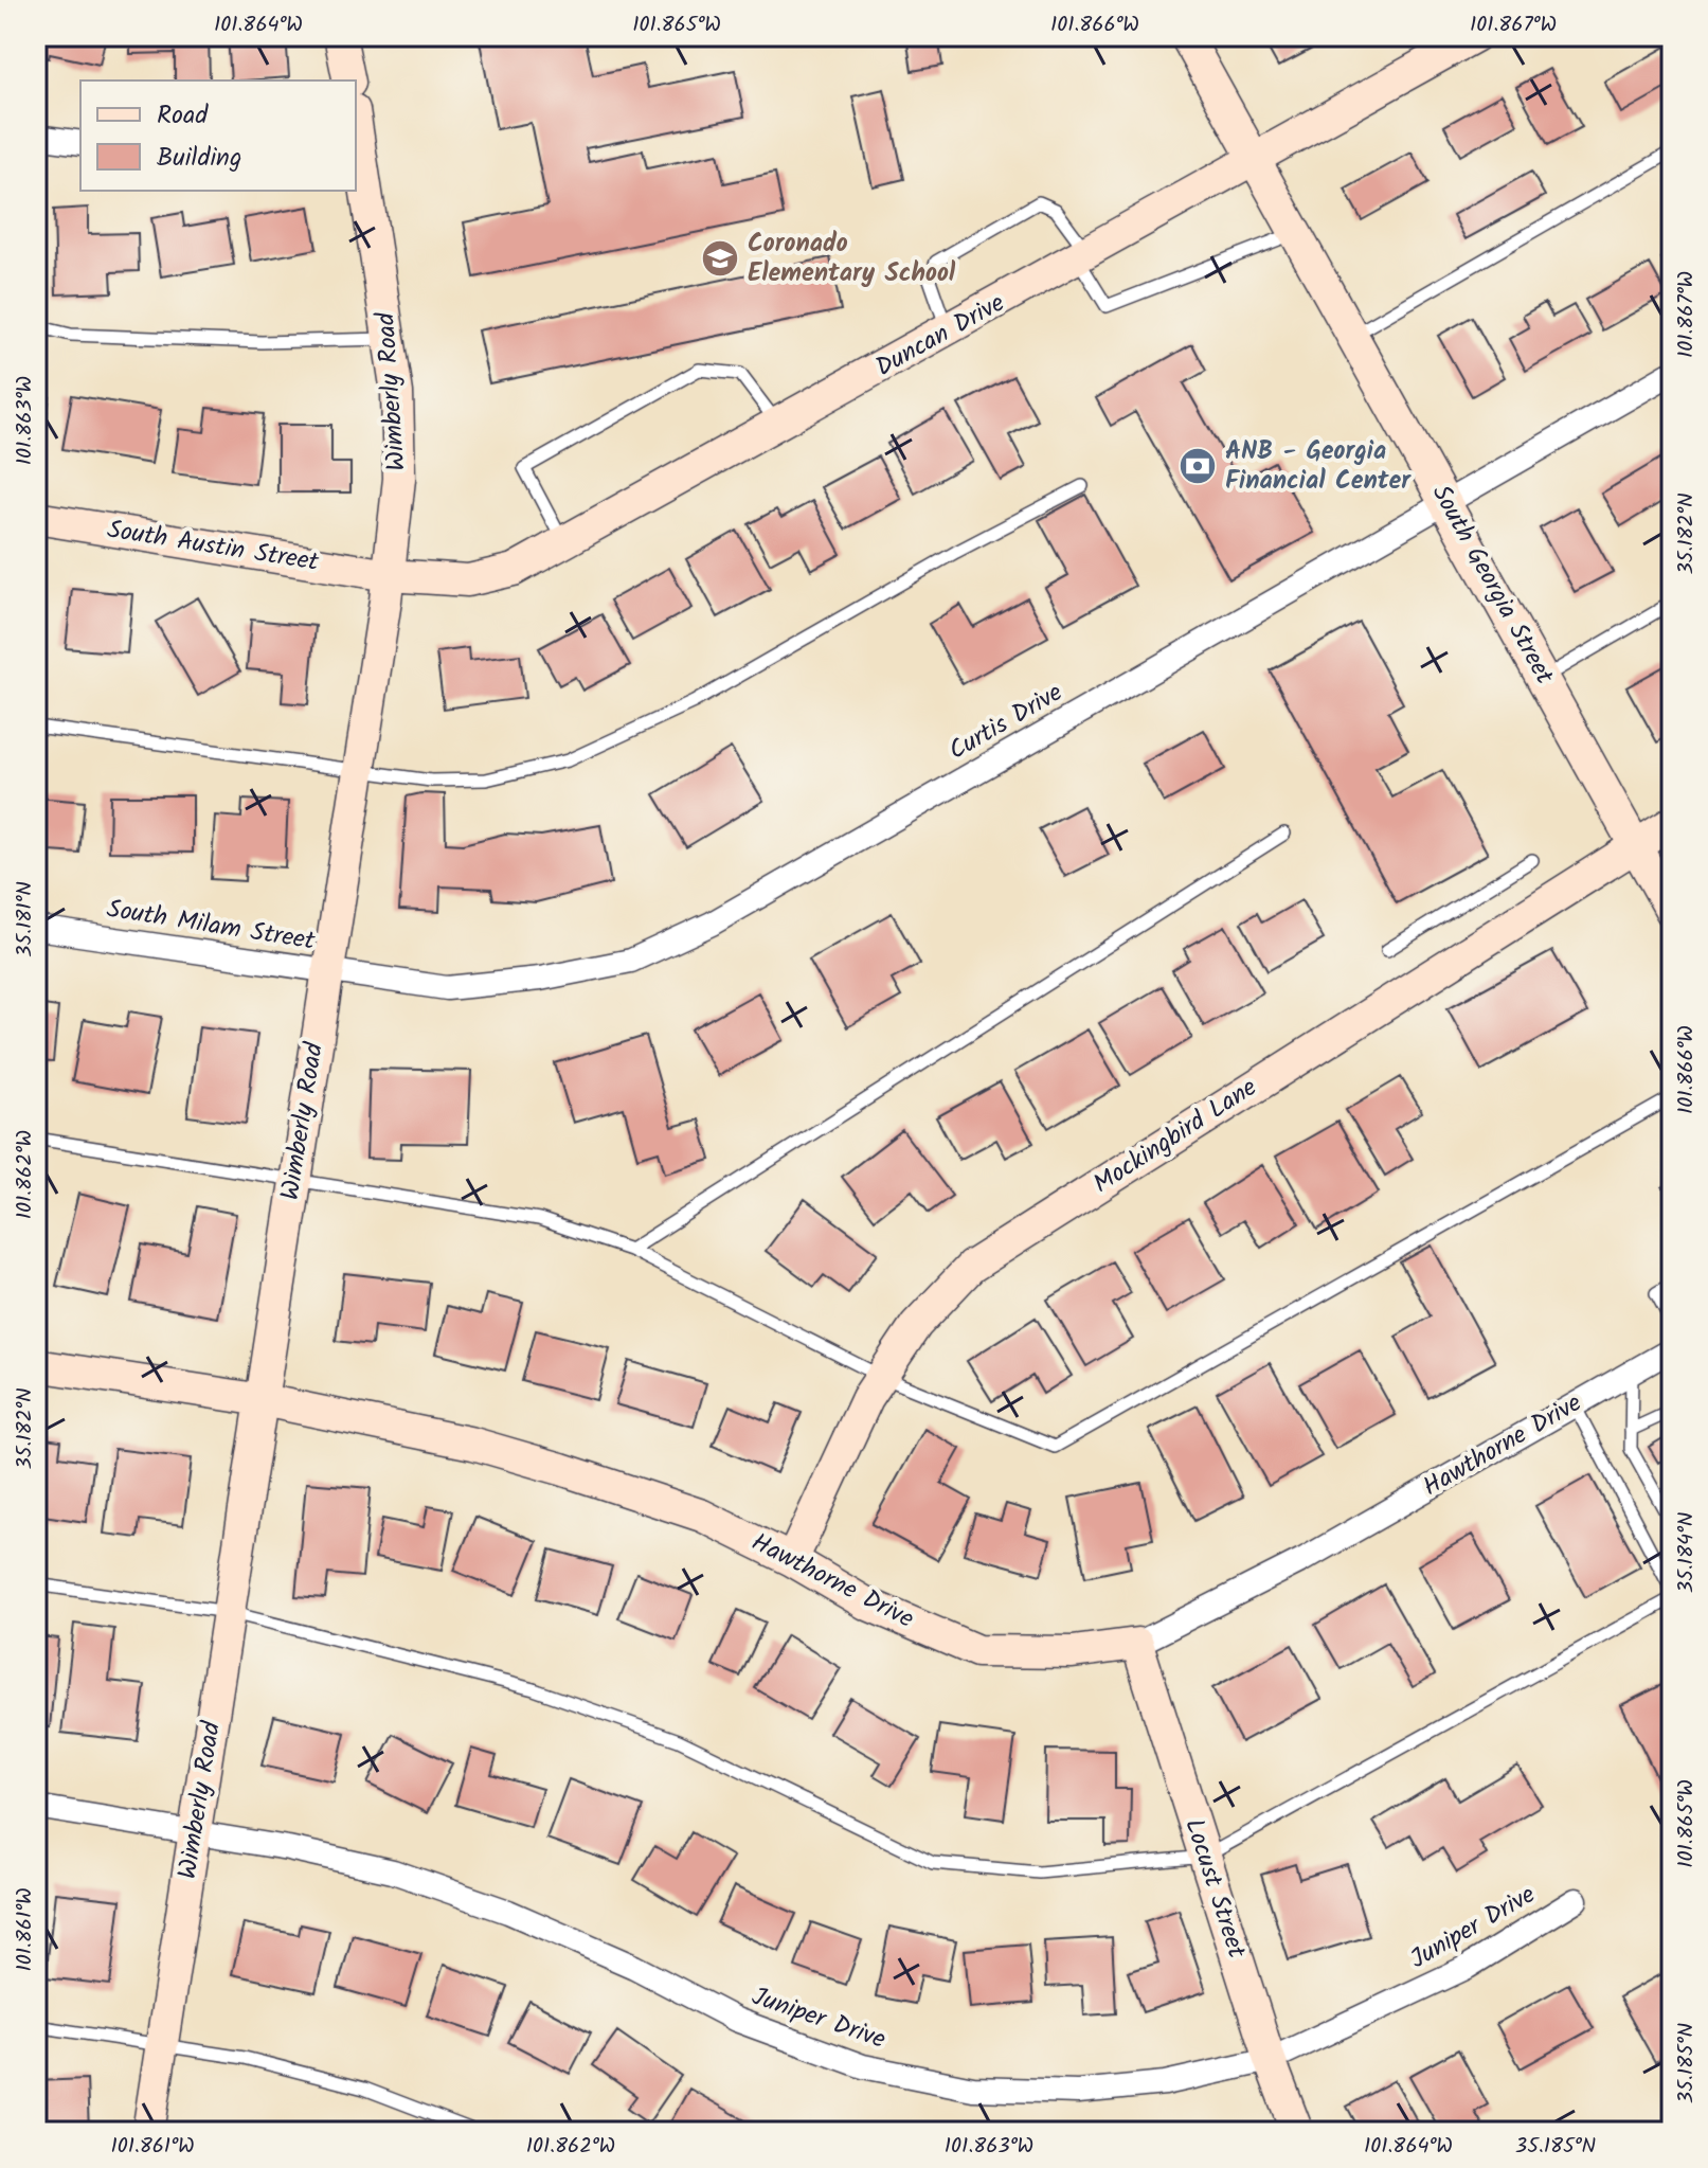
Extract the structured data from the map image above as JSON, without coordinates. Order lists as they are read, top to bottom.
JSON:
{
  "streets": {
    "main road": [
      "Duncan Drive",
      "Wimberly Road",
      "South Austin Street",
      "South Georgia Street",
      "Mockingbird Lane",
      "Hawthorne Drive",
      "Locust Street"
    ],
    "street": ["Curtis Drive", "South Milam Street", "Juniper Drive"]
  },
  "crossings": [
    ["Duncan Drive", "Wimberly Road"],
    ["Duncan Drive", "South Austin Street"],
    ["Duncan Drive", "South Georgia Street"],
    ["Wimberly Road", "South Austin Street"],
    ["Wimberly Road", "Curtis Drive"],
    ["Wimberly Road", "South Milam Street"],
    ["Wimberly Road", "Hawthorne Drive"],
    ["Wimberly Road", "Juniper Drive"],
    ["South Georgia Street", "Curtis Drive"],
    ["South Georgia Street", "Mockingbird Lane"],
    ["Curtis Drive", "South Milam Street"],
    ["Mockingbird Lane", "Hawthorne Drive"],
    ["Hawthorne Drive", "Locust Street"],
    ["Locust Street", "Juniper Drive"]
  ],
  "places": {
    "school or university": ["Coronado Elementary School"],
    "bank": ["ANB - Georgia Financial Center"]
  },
  "legend": ["Road", "Building"],
  "coordinates": [
    "101.864°W",
    "101.865°W",
    "101.866°W",
    "101.867°W",
    "101.863°W",
    "35.182°N",
    "35.181°N",
    "101.862°W",
    "35.184°N",
    "101.861°W",
    "35.185°N"
  ]
}
